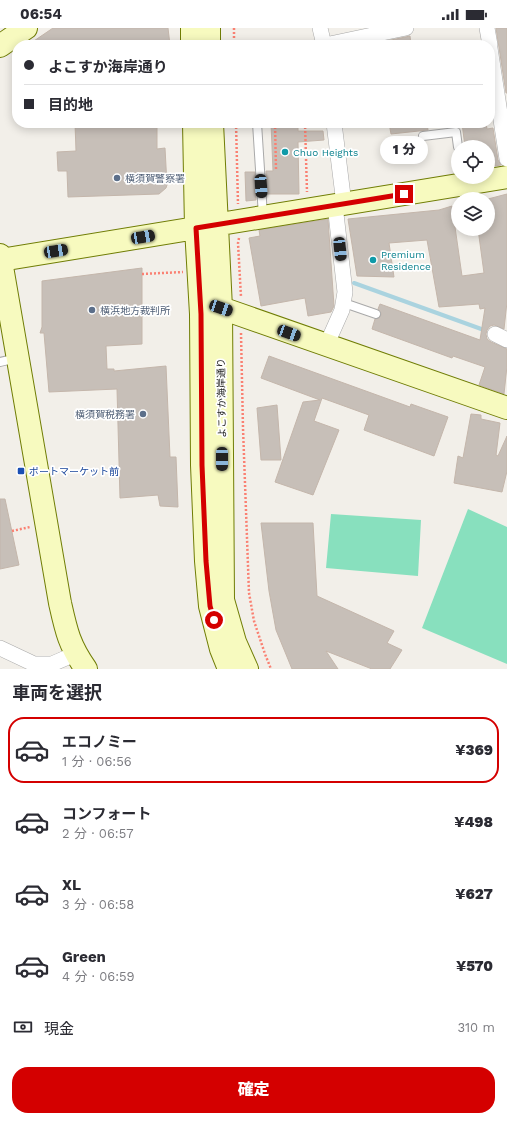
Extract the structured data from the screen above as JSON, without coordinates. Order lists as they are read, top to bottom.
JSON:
{
  "streets": {
    "street": ["よこすか海岸通り"]
  },
  "places": {
    "other": [
      "Chuo Heights",
      "横須賀警察署",
      "Premium Residence",
      "横浜地方裁判所",
      "横須賀税務署"
    ],
    "transit": ["ポートマーケット前"]
  },
  "page": {
    "status": "06:54",
    "banner": ["よこすか海岸通り", "目的地"],
    "bubble": "1 分",
    "heading": "車両を選択",
    "list": [
      {
        "name": "エコノミー",
        "note": "1 分 · 06:56",
        "value": "¥369"
      },
      {
        "name": "コンフォート",
        "note": "2 分 · 06:57",
        "value": "¥498"
      },
      {
        "name": "XL",
        "note": "3 分 · 06:58",
        "value": "¥627"
      },
      {
        "name": "Green",
        "note": "4 分 · 06:59",
        "value": "¥570"
      }
    ],
    "pay": ["現金", "310 m"],
    "buttons": "確定"
  }
}
